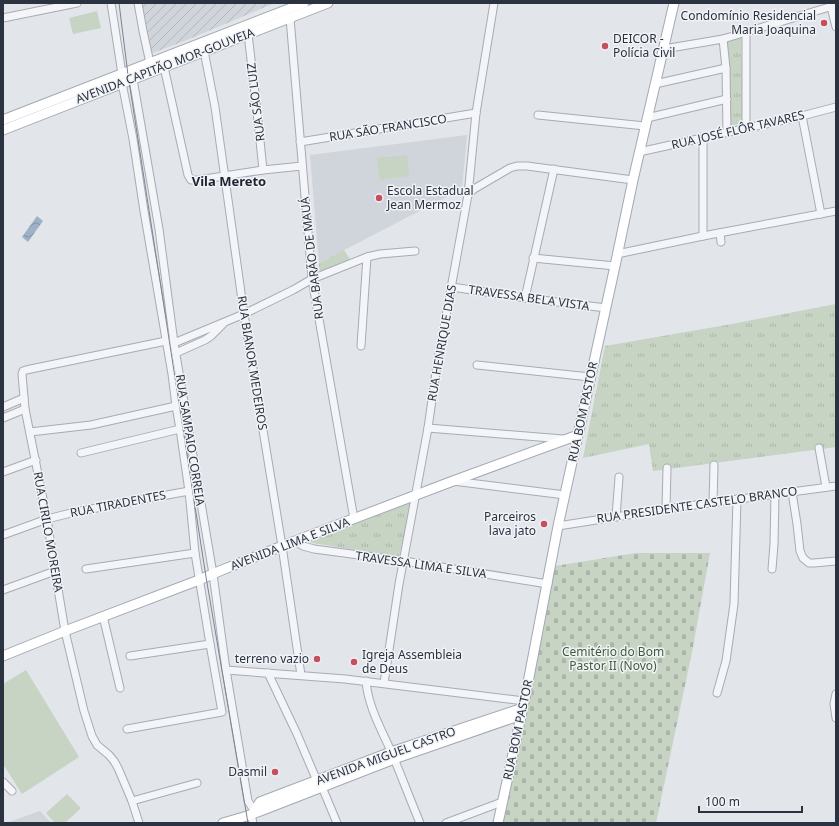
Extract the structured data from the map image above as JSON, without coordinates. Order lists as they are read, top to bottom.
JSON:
{
  "streets": {
    "main road": [
      "AVENIDA CAPITÃO MOR-GOUVEIA",
      "RUA BOM PASTOR",
      "AVENIDA LIMA E SILVA",
      "AVENIDA MIGUEL CASTRO"
    ],
    "street": [
      "RUA SÃO LUIZ",
      "RUA SÃO FRANCISCO",
      "RUA JOSÉ FLÔR TAVARES",
      "RUA BARÃO DE MAUÁ",
      "TRAVESSA BELA VISTA",
      "RUA HENRIQUE DIAS",
      "RUA BIANOR MEDEIROS",
      "RUA SAMPAIO CORREIA",
      "RUA TIRADENTES",
      "RUA PRESIDENTE CASTELO BRANCO",
      "RUA CIRILO MOREIRA",
      "TRAVESSA LIMA E SILVA"
    ]
  },
  "crossings": [
    ["AVENIDA CAPITÃO MOR-GOUVEIA", "RUA SÃO LUIZ"],
    ["AVENIDA CAPITÃO MOR-GOUVEIA", "RUA BARÃO DE MAUÁ"],
    ["AVENIDA CAPITÃO MOR-GOUVEIA", "RUA BIANOR MEDEIROS"],
    ["AVENIDA CAPITÃO MOR-GOUVEIA", "RUA SAMPAIO CORREIA"],
    ["RUA SÃO FRANCISCO", "RUA BARÃO DE MAUÁ"],
    ["RUA SÃO FRANCISCO", "RUA HENRIQUE DIAS"],
    ["RUA JOSÉ FLÔR TAVARES", "RUA BOM PASTOR"],
    ["RUA BARÃO DE MAUÁ", "AVENIDA LIMA E SILVA"],
    ["TRAVESSA BELA VISTA", "RUA HENRIQUE DIAS"],
    ["TRAVESSA BELA VISTA", "RUA BOM PASTOR"],
    ["RUA HENRIQUE DIAS", "AVENIDA LIMA E SILVA"],
    ["RUA HENRIQUE DIAS", "TRAVESSA LIMA E SILVA"],
    ["RUA BIANOR MEDEIROS", "AVENIDA LIMA E SILVA"],
    ["RUA BOM PASTOR", "RUA PRESIDENTE CASTELO BRANCO"],
    ["RUA BOM PASTOR", "AVENIDA LIMA E SILVA"],
    ["RUA BOM PASTOR", "TRAVESSA LIMA E SILVA"],
    ["RUA BOM PASTOR", "AVENIDA MIGUEL CASTRO"],
    ["RUA SAMPAIO CORREIA", "RUA TIRADENTES"],
    ["RUA SAMPAIO CORREIA", "RUA CIRILO MOREIRA"],
    ["RUA SAMPAIO CORREIA", "AVENIDA LIMA E SILVA"],
    ["RUA TIRADENTES", "RUA CIRILO MOREIRA"],
    ["RUA CIRILO MOREIRA", "AVENIDA LIMA E SILVA"],
    ["AVENIDA LIMA E SILVA", "TRAVESSA LIMA E SILVA"]
  ],
  "districts": ["Vila Mereto"],
  "parks": ["Cemitério do Bom Pastor II (Novo)"],
  "places": [
    "Condomínio Residencial Maria Joaquina",
    "DEICOR - Polícia Civil",
    "Escola Estadual Jean Mermoz",
    "Parceiros lava jato",
    "terreno vazio",
    "Igreja Assembleia de Deus",
    "Dasmil"
  ],
  "scale_bar": "100 m"
}
